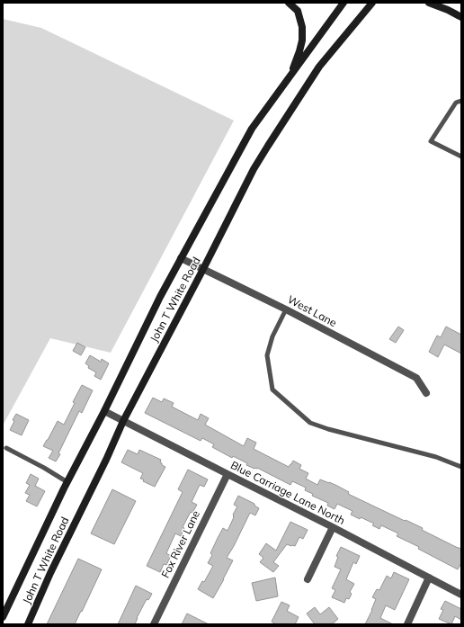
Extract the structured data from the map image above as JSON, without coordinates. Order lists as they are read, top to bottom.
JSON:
{
  "streets": {
    "main road": ["John T White Road"],
    "street": ["West Lane", "Blue Carriage Lane North", "Fox River Lane"]
  },
  "crossings": [
    ["John T White Road", "West Lane"],
    ["John T White Road", "Blue Carriage Lane North"],
    ["Blue Carriage Lane North", "Fox River Lane"]
  ]
}
